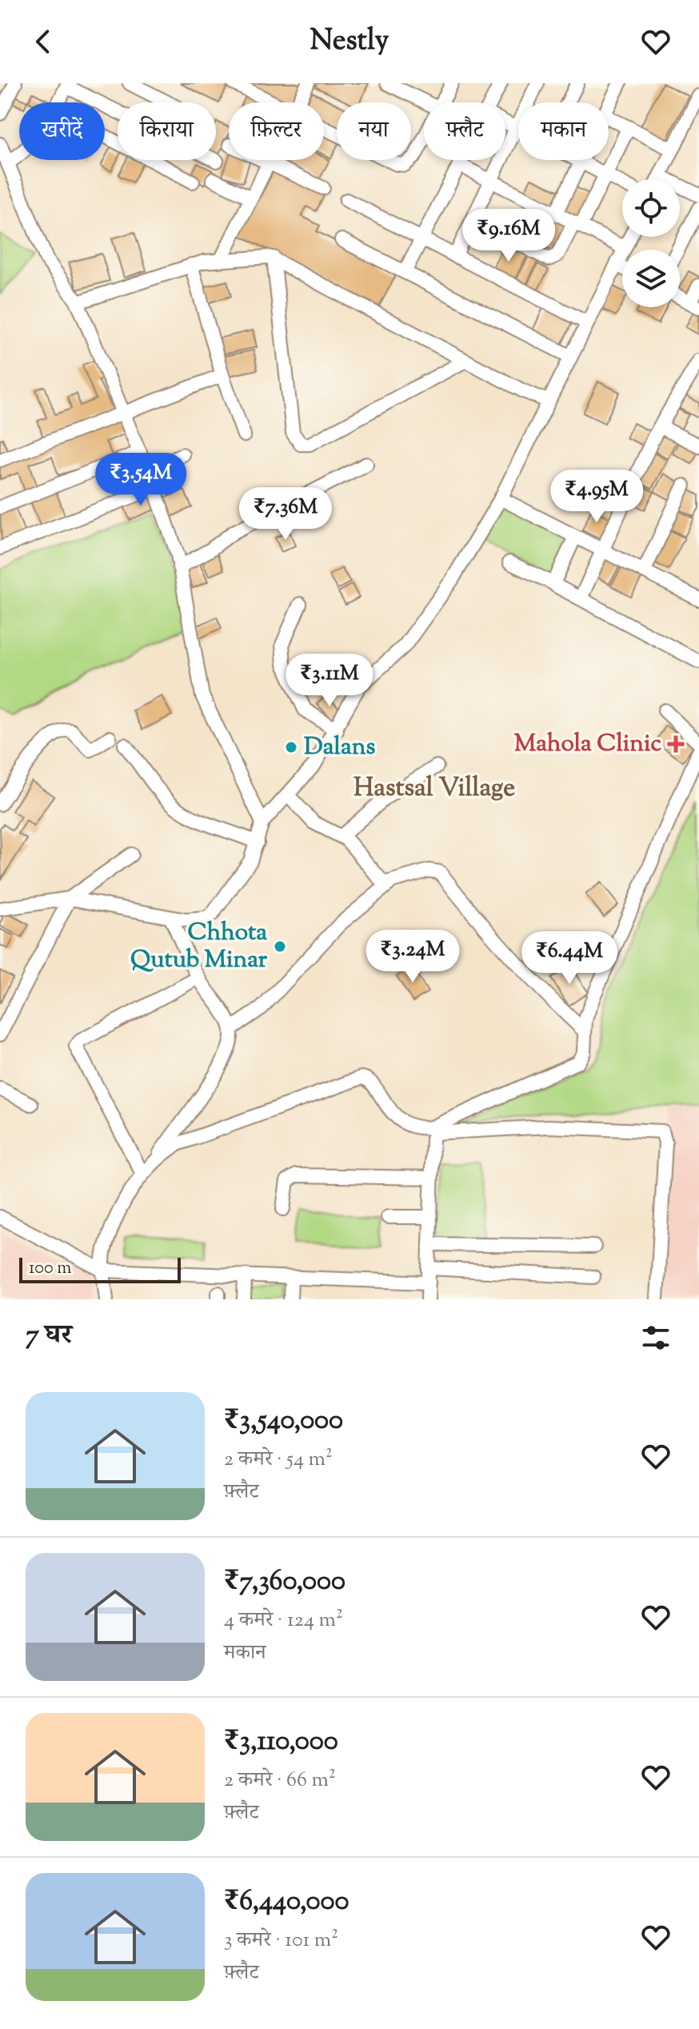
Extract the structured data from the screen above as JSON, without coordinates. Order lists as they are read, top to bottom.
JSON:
{
  "districts": ["Hastsal Village"],
  "places": {
    "health": ["Mahola Clinic"],
    "other": ["Dalans", "Chhota Qutub Minar"]
  },
  "scale_bar": "100 m",
  "page": {
    "header": "Nestly",
    "chip": [
      "खरीदें",
      "किराया",
      "फ़िल्टर",
      "नया",
      "फ़्लैट",
      "मकान"
    ],
    "price": [
      "₹9.16M",
      "₹3.54M",
      "₹4.95M",
      "₹7.36M",
      "₹3.11M",
      "₹3.24M",
      "₹6.44M"
    ],
    "scale": "100 m",
    "heading": "7 घर",
    "list": [
      {
        "name": "₹3,540,000",
        "note": "2 कमरे · 54 m² · फ़्लैट"
      },
      {
        "name": "₹7,360,000",
        "note": "4 कमरे · 124 m² · मकान"
      },
      {
        "name": "₹3,110,000",
        "note": "2 कमरे · 66 m² · फ़्लैट"
      },
      {
        "name": "₹6,440,000",
        "note": "3 कमरे · 101 m² · फ़्लैट"
      }
    ]
  }
}
